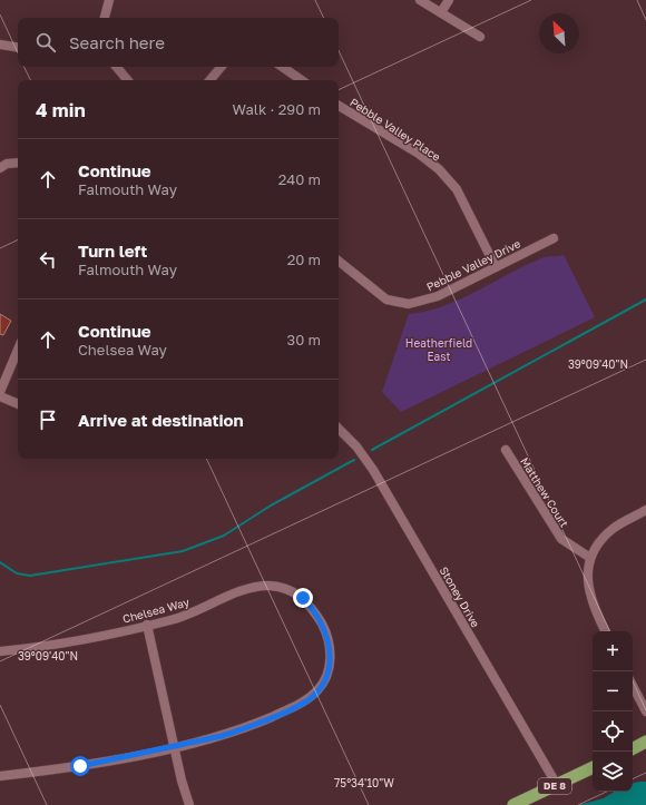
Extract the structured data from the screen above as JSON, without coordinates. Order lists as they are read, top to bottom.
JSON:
{
  "streets": {
    "highway": ["DE 8"],
    "street": [
      "Pebble Valley Place",
      "Pebble Valley Drive",
      "Matthew Court",
      "Stoney Drive",
      "Chelsea Way"
    ]
  },
  "crossings": [
    ["Pebble Valley Place", "Pebble Valley Drive"],
    ["Stoney Drive", "DE 8"]
  ],
  "parks": ["Heatherfield East"],
  "north": "top left",
  "page": {
    "search": "Search here",
    "heading": ["4 min", "Walk · 290 m"],
    "list": [
      ["Continue", "Falmouth Way", "240 m"],
      ["Turn left", "Falmouth Way", "20 m"],
      ["Continue", "Chelsea Way", "30 m"],
      "Arrive at destination"
    ],
    "map_buttons": ["+", "−"]
  },
  "coordinates": ["39°09'40\"N", "75°34'10\"W"]
}
